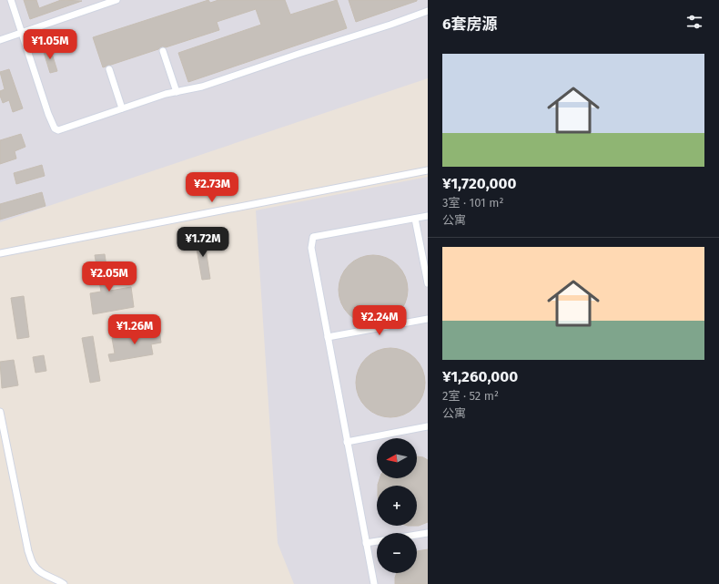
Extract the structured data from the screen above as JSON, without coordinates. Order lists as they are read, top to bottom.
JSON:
{
  "north": "left",
  "page": {
    "heading": "6套房源",
    "price": [
      "¥1.05M",
      "¥2.73M",
      "¥1.72M",
      "¥2.05M",
      "¥2.24M",
      "¥1.26M"
    ],
    "list": [
      {
        "name": "¥1,720,000",
        "note": "3室 · 101 m² · 公寓"
      },
      {
        "name": "¥1,260,000",
        "note": "2室 · 52 m² · 公寓"
      }
    ],
    "map_buttons": ["+", "−"]
  }
}
